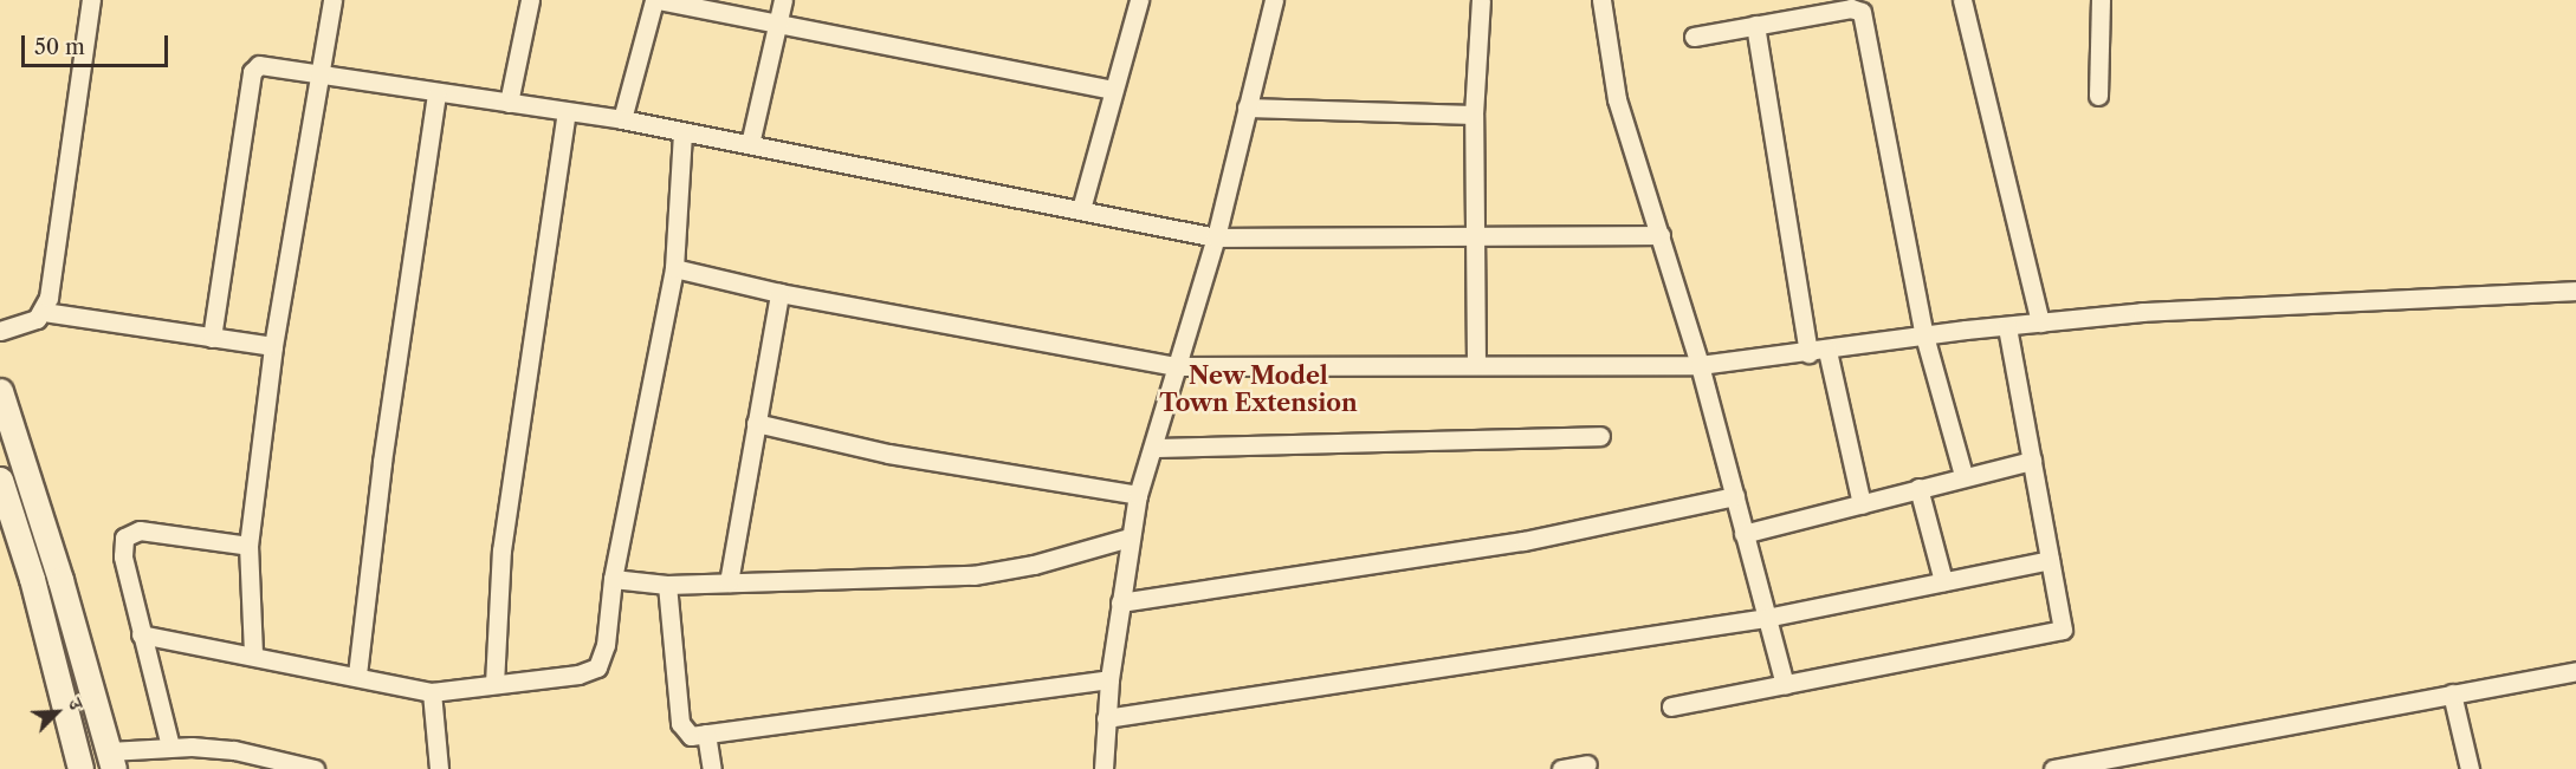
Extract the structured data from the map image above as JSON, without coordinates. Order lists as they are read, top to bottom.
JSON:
{
  "districts": ["New Model Town Extension"],
  "scale_bar": "50 m",
  "north": "top right"
}
